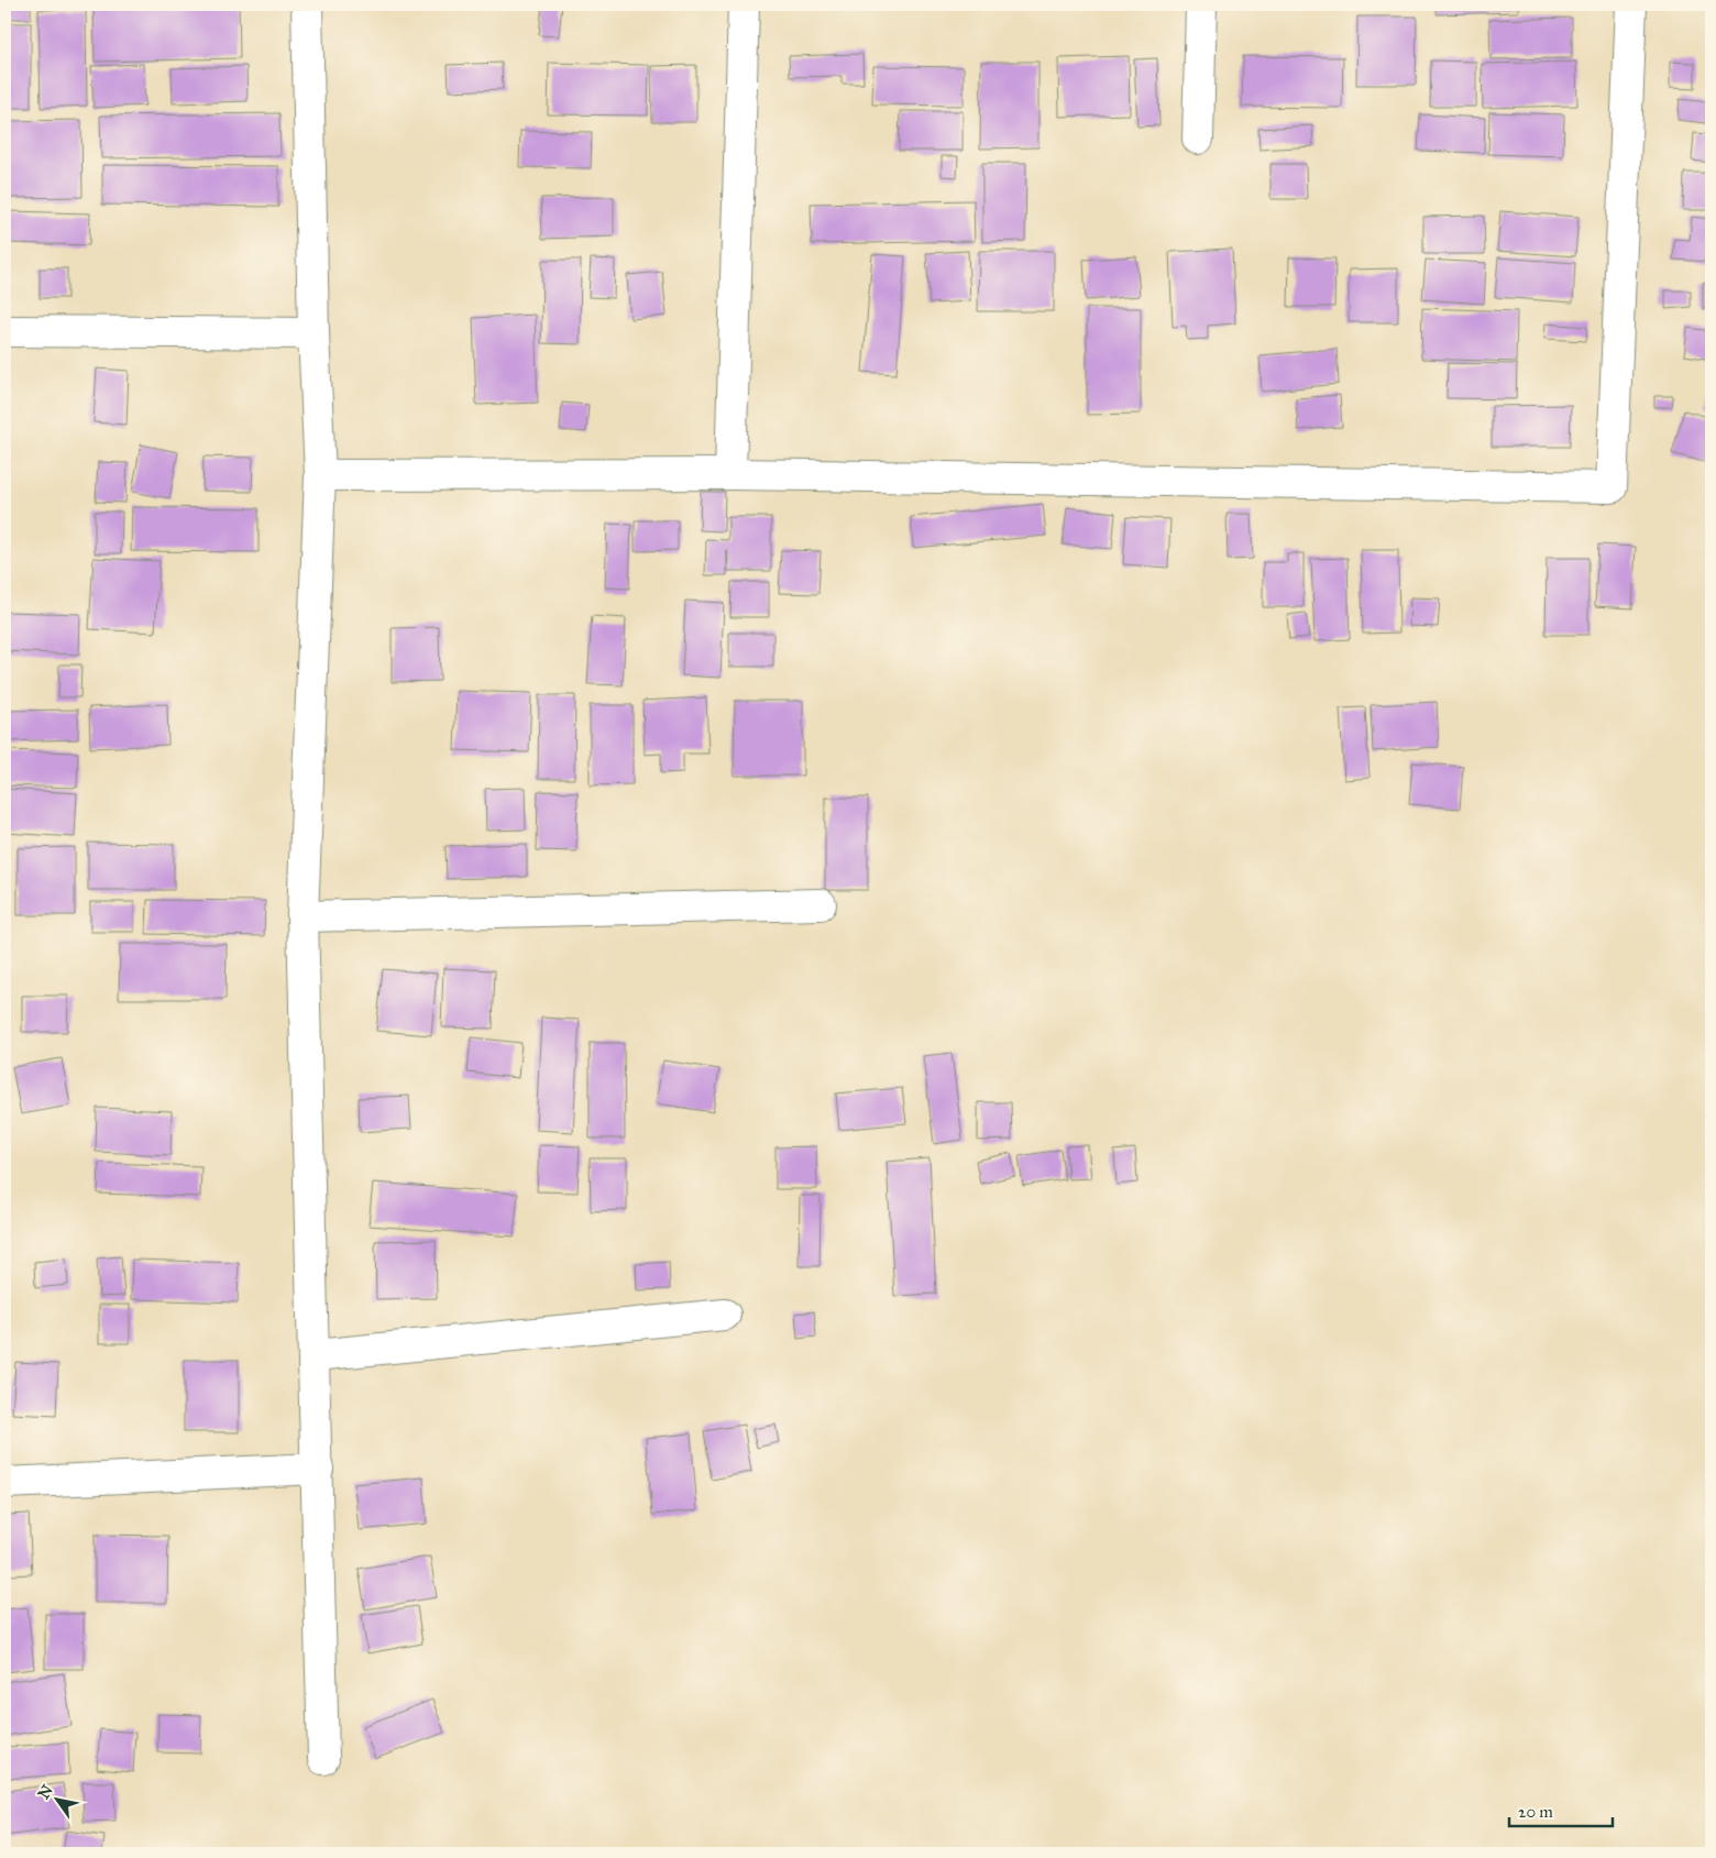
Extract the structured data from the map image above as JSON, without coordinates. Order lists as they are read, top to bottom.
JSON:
{
  "scale_bar": "20 m",
  "north": "top left"
}
